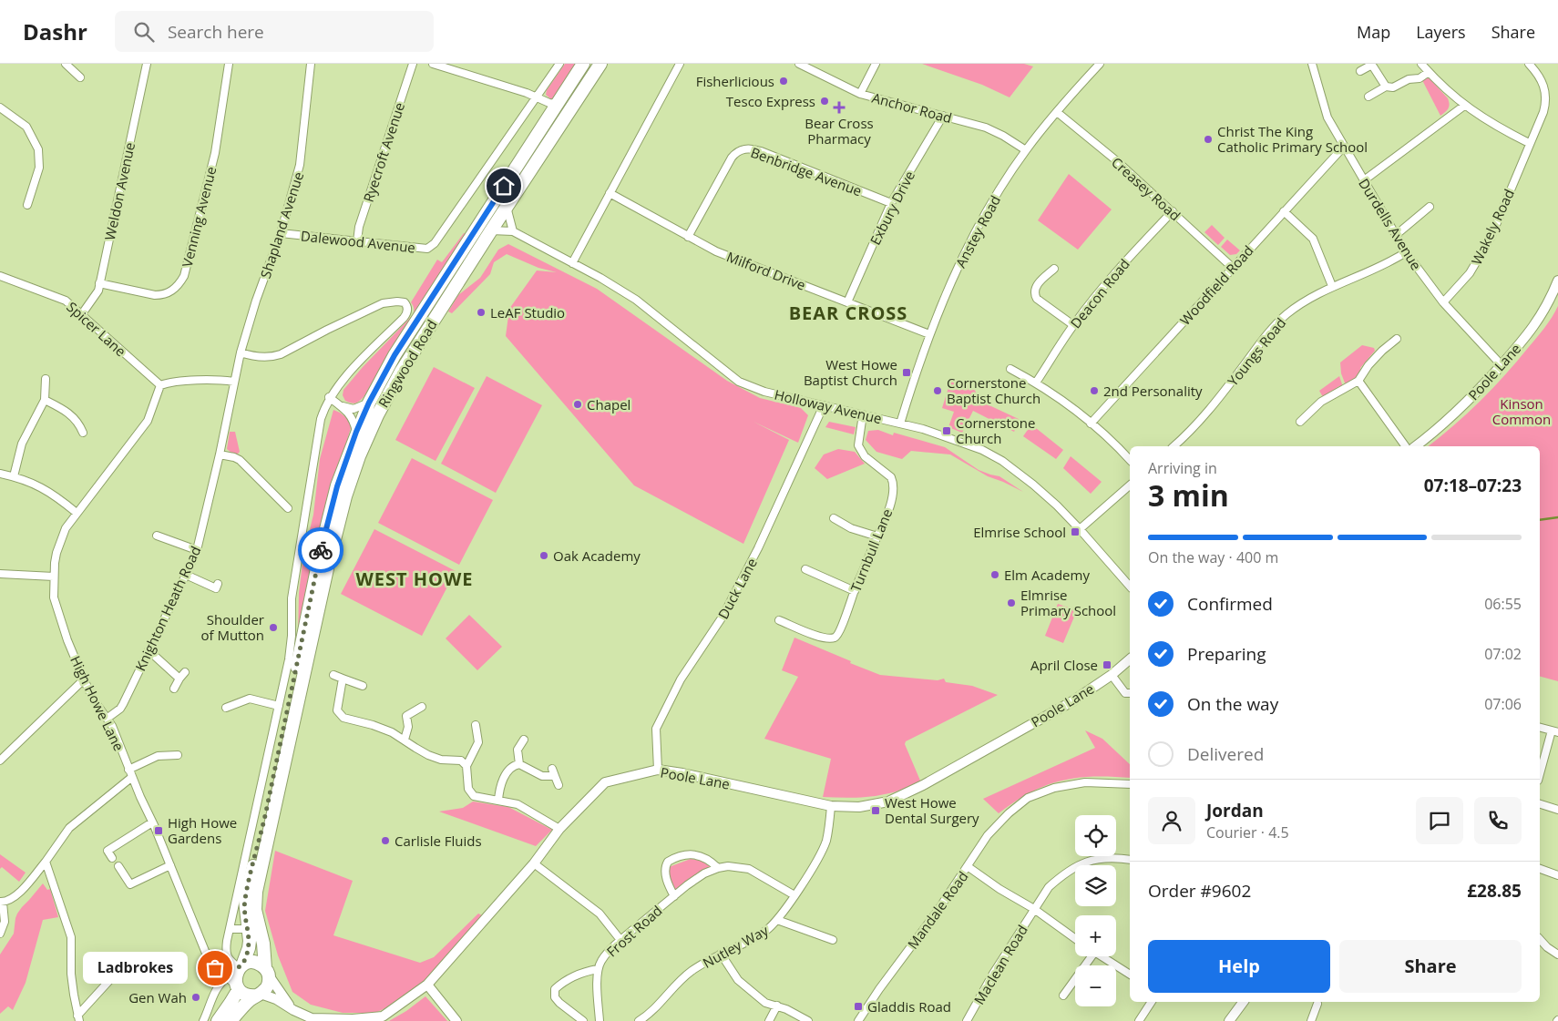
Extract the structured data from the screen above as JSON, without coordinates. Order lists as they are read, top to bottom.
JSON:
{
  "streets": {
    "highway": ["Ringwood Road"],
    "street": [
      "Anchor Road",
      "Ryecroft Avenue",
      "Benbridge Avenue",
      "Creasey Road",
      "Weldon Avenue",
      "Exbury Drive",
      "Venning Avenue",
      "Durdells Avenue",
      "Shapland Avenue",
      "Wakely Road",
      "Anstey Road",
      "Dalewood Avenue",
      "Milford Drive",
      "Woodfield Road",
      "Deacon Road",
      "Spicer Lane",
      "Youngs Road",
      "Poole Lane",
      "Holloway Avenue",
      "Turnbull Lane",
      "Duck Lane",
      "Knighton Heath Road",
      "High Howe Lane",
      "Mandale Road",
      "Frost Road",
      "Nutley Way",
      "Maclean Road"
    ]
  },
  "crossings": [
    ["Anchor Road", "Exbury Drive"],
    ["Anchor Road", "Anstey Road"],
    ["Ryecroft Avenue", "Dalewood Avenue"],
    ["Benbridge Avenue", "Exbury Drive"],
    ["Benbridge Avenue", "Milford Drive"],
    ["Creasey Road", "Anstey Road"],
    ["Creasey Road", "Woodfield Road"],
    ["Creasey Road", "Deacon Road"],
    ["Weldon Avenue", "Venning Avenue"],
    ["Weldon Avenue", "Spicer Lane"],
    ["Exbury Drive", "Milford Drive"],
    ["Durdells Avenue", "Wakely Road"],
    ["Durdells Avenue", "Woodfield Road"],
    ["Durdells Avenue", "Youngs Road"],
    ["Durdells Avenue", "Poole Lane"],
    ["Shapland Avenue", "Dalewood Avenue"],
    ["Shapland Avenue", "Ringwood Road"],
    ["Shapland Avenue", "Knighton Heath Road"],
    ["Anstey Road", "Milford Drive"],
    ["Anstey Road", "Holloway Avenue"],
    ["Spicer Lane", "High Howe Lane"],
    ["Ringwood Road", "Poole Lane"],
    ["Ringwood Road", "Holloway Avenue"],
    ["Ringwood Road", "High Howe Lane"],
    ["Poole Lane", "Duck Lane"],
    ["Poole Lane", "High Howe Lane"],
    ["Poole Lane", "Nutley Way"],
    ["Holloway Avenue", "Turnbull Lane"],
    ["Holloway Avenue", "Duck Lane"],
    ["Knighton Heath Road", "High Howe Lane"],
    ["Mandale Road", "Maclean Road"],
    ["Frost Road", "Nutley Way"]
  ],
  "districts": ["BEAR CROSS", "WEST HOWE"],
  "parks": ["Kinson Common"],
  "places": {
    "other": [
      "Fisherlicious",
      "Tesco Express",
      "Christ The King Catholic Primary School",
      "LeAF Studio",
      "Cornerstone Baptist Church",
      "2nd Personality",
      "Chapel",
      "Oak Academy",
      "Elm Academy",
      "Elmrise Primary School",
      "Shoulder of Mutton",
      "Carlisle Fluids",
      "Ladbrokes",
      "Gen Wah"
    ],
    "health": ["Bear Cross Pharmacy"],
    "transit": [
      "West Howe Baptist Church",
      "Cornerstone Church",
      "Elmrise School",
      "April Close",
      "West Howe Dental Surgery",
      "High Howe Gardens",
      "Gladdis Road"
    ]
  },
  "page": {
    "header": "Dashr",
    "search": "Search here",
    "nav": ["Map", "Layers", "Share"],
    "heading": ["3 min", "Arriving in", "07:18–07:23"],
    "panel": [
      "Jordan",
      "Courier · 4.5",
      "Order #9602",
      "£28.85"
    ],
    "bar": "On the way · 400 m",
    "list": [
      ["Confirmed", "06:55"],
      ["Preparing", "07:02"],
      ["On the way", "07:06"],
      "Delivered"
    ],
    "map_buttons": ["+", "−"],
    "buttons": ["Help", "Share"],
    "bubble": "Ladbrokes"
  }
}
